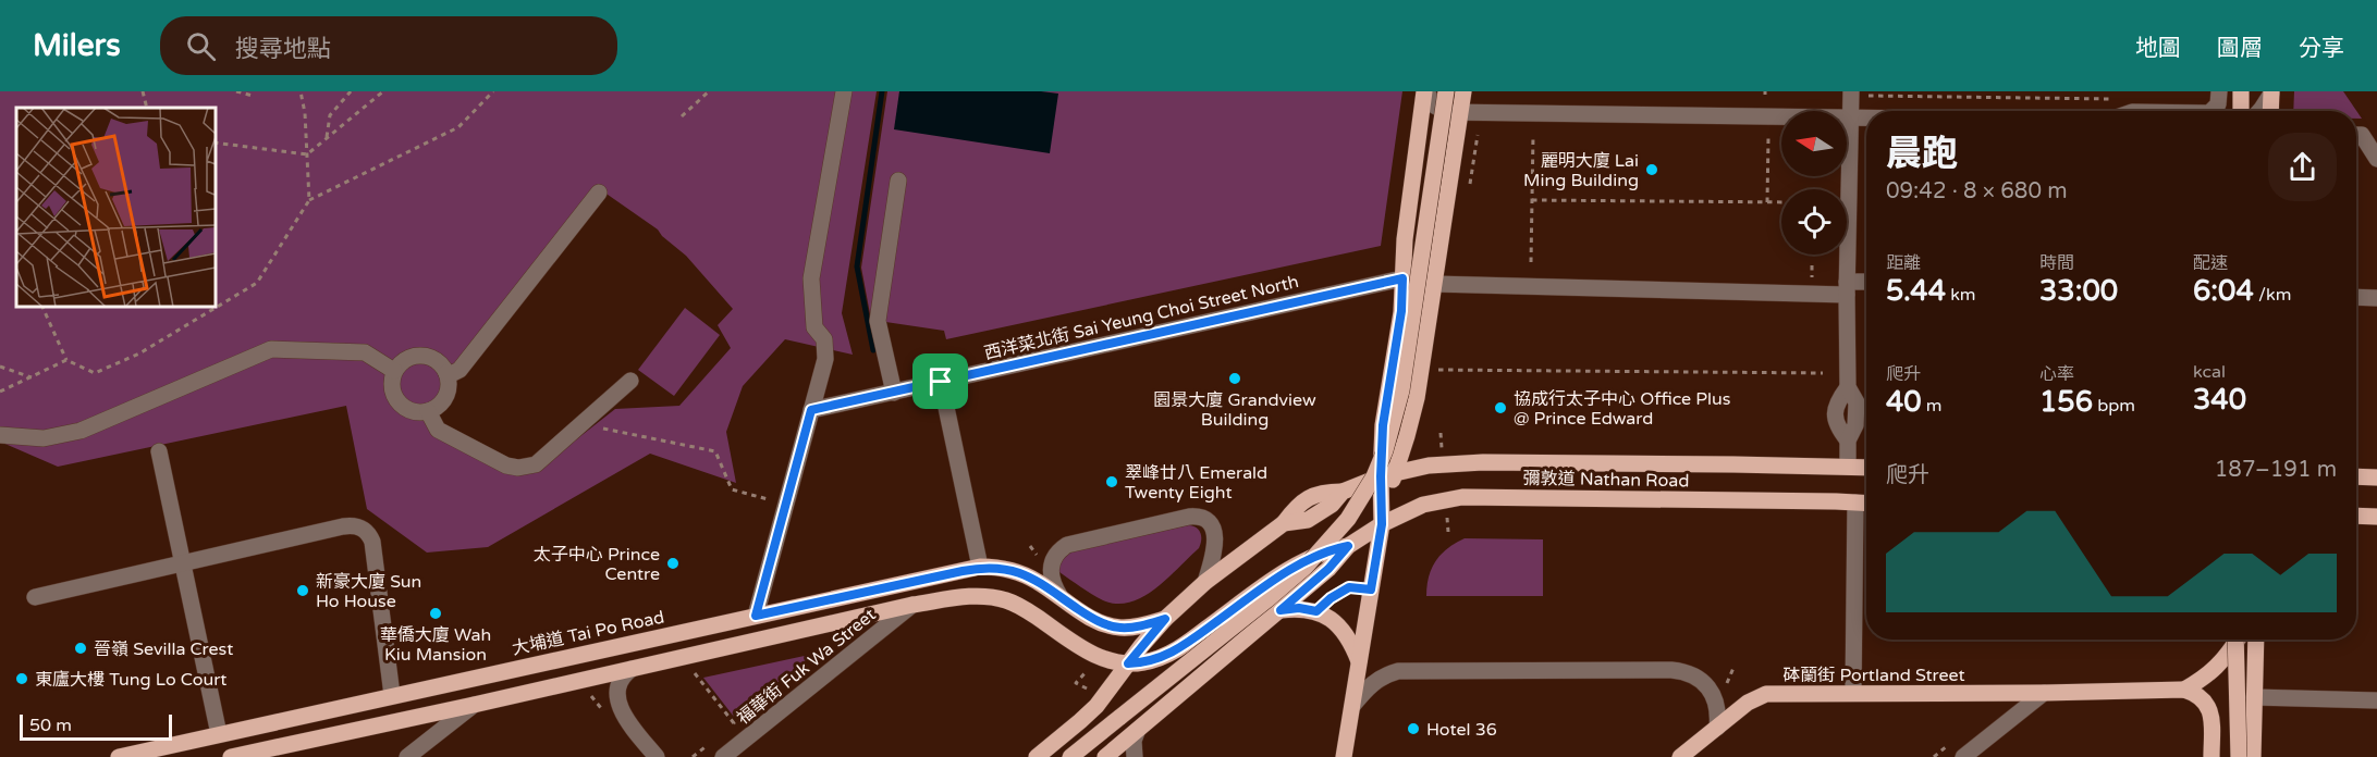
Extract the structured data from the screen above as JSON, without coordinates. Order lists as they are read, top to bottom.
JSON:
{
  "streets": {
    "main road": ["彌敦道 Nathan Road", "大埔道 Tai Po Road", "砵蘭街 Portland Street"],
    "street": ["西洋菜北街 Sai Yeung Choi Street North", "福華街 Fuk Wa Street"]
  },
  "crossings": [
    ["彌敦道 Nathan Road", "大埔道 Tai Po Road"]
  ],
  "places": [
    "麗明大廈 Lai Ming Building",
    "園景大廈 Grandview Building",
    "協成行太子中心 Office Plus @ Prince Edward",
    "翠峰廿八 Emerald Twenty Eight",
    "太子中心 Prince Centre",
    "新豪大廈 Sun Ho House",
    "華僑大廈 Wah Kiu Mansion",
    "晉嶺 Sevilla Crest",
    "東廬大樓 Tung Lo Court",
    "Hotel 36"
  ],
  "scale_bar": "50 m",
  "north": "left",
  "page": {
    "header": "Milers",
    "search": "搜尋地點",
    "nav": ["地圖", "圖層", "分享"],
    "heading": ["晨跑", "09:42 · 8 × 680 m"],
    "stats": [
      ["距離", "5.44 km"],
      ["時間", "33:00"],
      ["配速", "6:04 /km"],
      ["爬升", "40 m"],
      ["心率", "156 bpm"],
      ["kcal", "340"]
    ],
    "chart": ["爬升", "187–191 m"],
    "scale": "50 m"
  }
}
